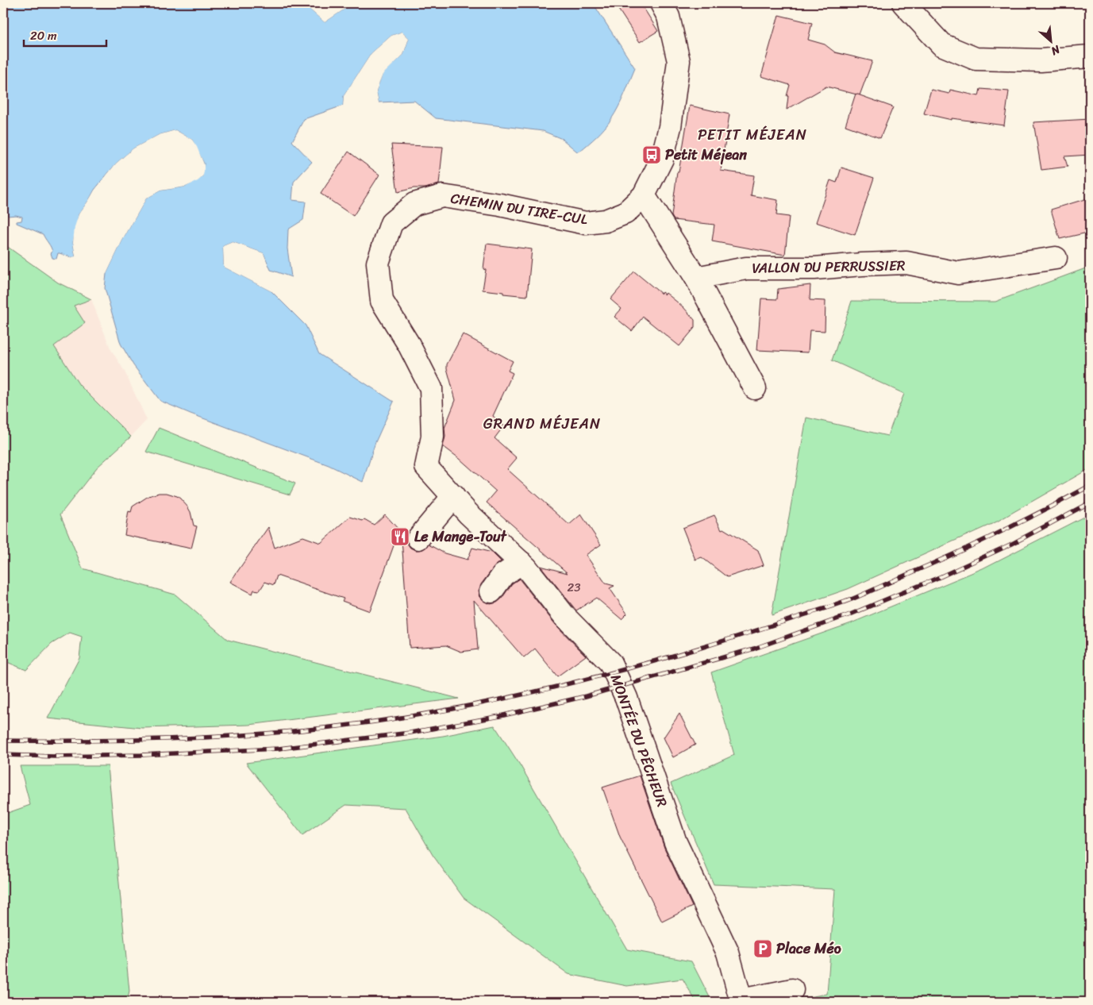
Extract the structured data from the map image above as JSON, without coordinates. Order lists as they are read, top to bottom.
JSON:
{
  "streets": {
    "street": ["CHEMIN DU TIRE-CUL", "VALLON DU PERRUSSIER", "MONTÉE DU PÊCHEUR"]
  },
  "crossings": [
    ["CHEMIN DU TIRE-CUL", "MONTÉE DU PÊCHEUR"]
  ],
  "districts": ["PETIT MÉJEAN", "GRAND MÉJEAN"],
  "places": {
    "bus stop": ["Petit Méjean"],
    "restaurant": ["Le Mange-Tout"],
    "parking": ["Place Méo"]
  },
  "house_numbers": ["23"],
  "scale_bar": "20 m",
  "north": "bottom right"
}
